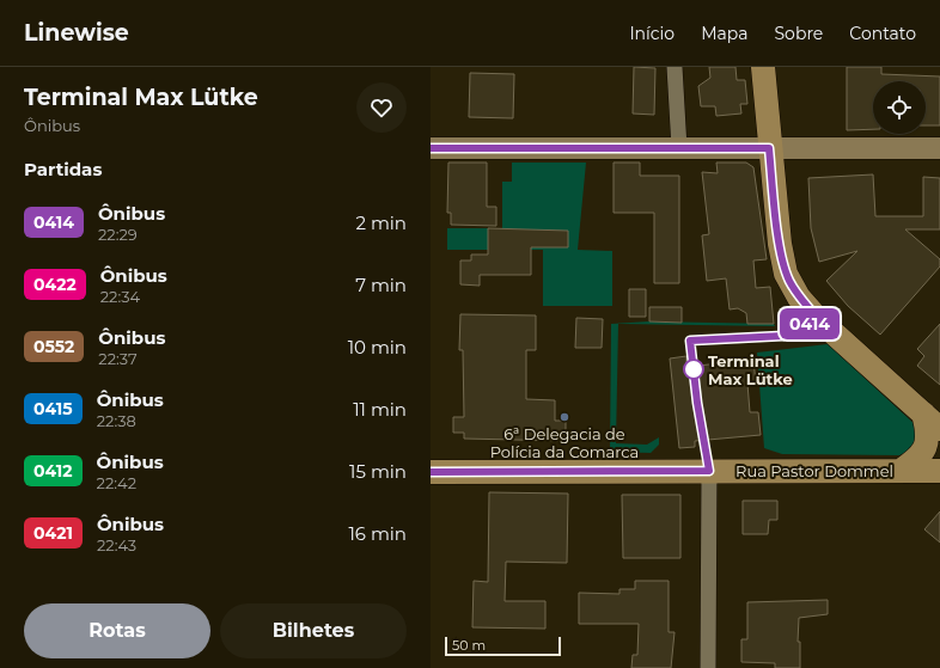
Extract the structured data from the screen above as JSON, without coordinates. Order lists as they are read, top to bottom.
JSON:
{
  "streets": {
    "main road": ["Rua Pastor Dommel"]
  },
  "places": ["Terminal Max Lütke", "6ª Delegacia de Polícia da Comarca"],
  "lines": ["bus line 0414"],
  "scale_bar": "50 m",
  "page": {
    "header": "Linewise",
    "nav": [
      "Início",
      "Mapa",
      "Sobre",
      "Contato"
    ],
    "heading": [
      ["Terminal Max Lütke", "Ônibus"],
      "Partidas"
    ],
    "on_map": "0414",
    "list": [
      {
        "mark": "0414",
        "name": "Ônibus",
        "note": "22:29",
        "value": "2 min"
      },
      {
        "mark": "0422",
        "name": "Ônibus",
        "note": "22:34",
        "value": "7 min"
      },
      {
        "mark": "0552",
        "name": "Ônibus",
        "note": "22:37",
        "value": "10 min"
      },
      {
        "mark": "0415",
        "name": "Ônibus",
        "note": "22:38",
        "value": "11 min"
      },
      {
        "mark": "0412",
        "name": "Ônibus",
        "note": "22:42",
        "value": "15 min"
      },
      {
        "mark": "0421",
        "name": "Ônibus",
        "note": "22:43",
        "value": "16 min"
      }
    ],
    "buttons": ["Rotas", "Bilhetes"],
    "scale": "50 m"
  }
}
